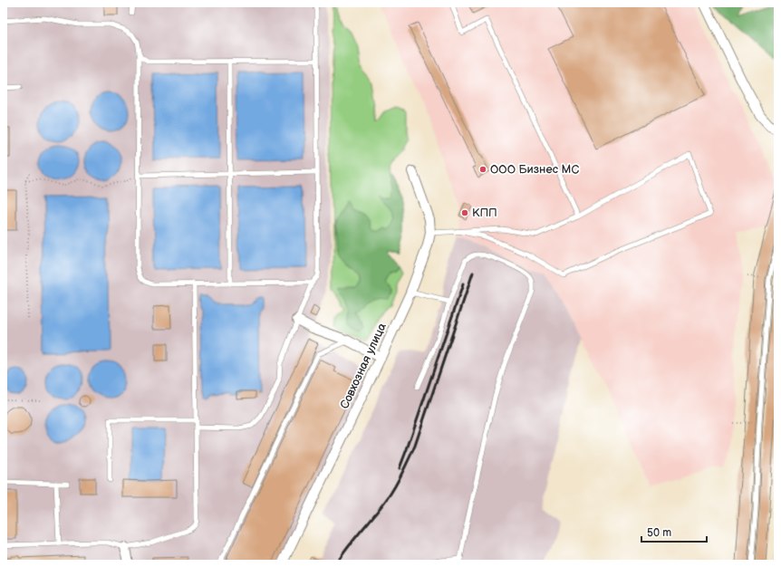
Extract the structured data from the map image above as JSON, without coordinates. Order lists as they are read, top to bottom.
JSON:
{
  "streets": {
    "street": ["Совхозная улица"]
  },
  "places": ["ООО Бизнес МС", "КПП"],
  "scale_bar": "50 m"
}
